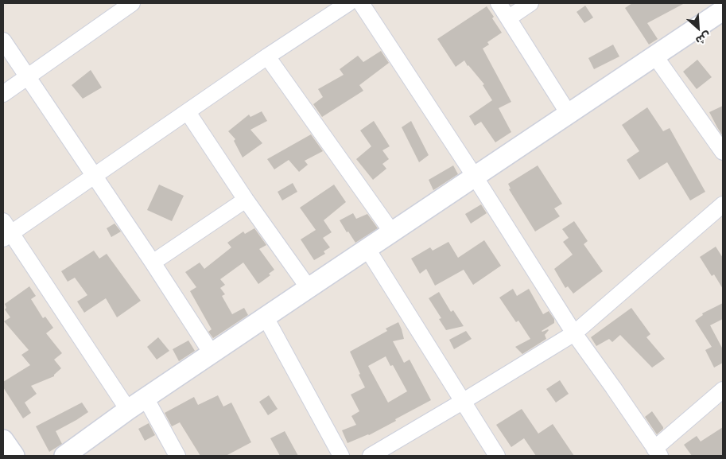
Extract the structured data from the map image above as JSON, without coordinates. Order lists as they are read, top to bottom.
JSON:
{
  "north": "bottom right"
}
